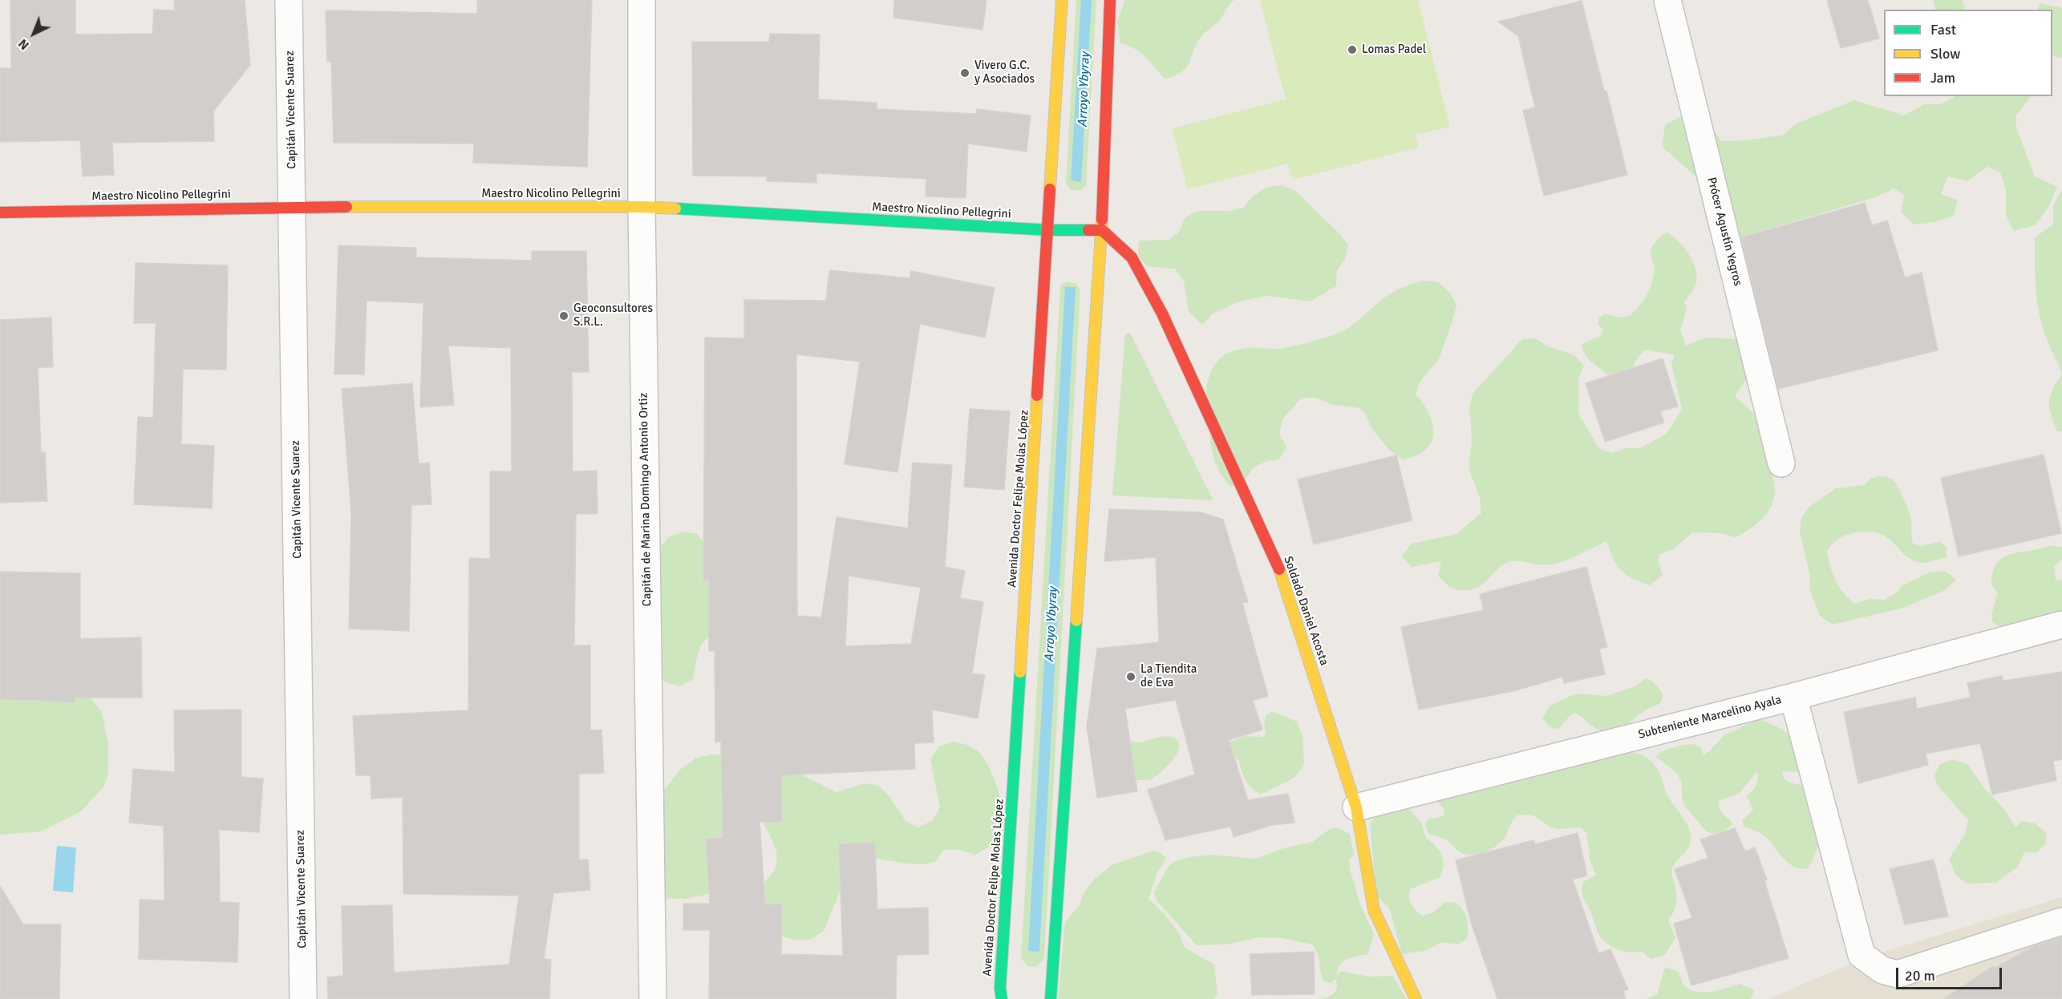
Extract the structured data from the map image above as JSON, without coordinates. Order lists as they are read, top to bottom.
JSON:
{
  "streets": {
    "main road": ["Maestro Nicolino Pellegrini", "Avenida Doctor Felipe Molas López", "Soldado Daniel Acosta"],
    "street": [
      "Capitán Vicente Suarez",
      "Prócer Agustín Yegros",
      "Capitán de Marina Domingo Antonio Ortiz",
      "Subteniente Marcelino Ayala"
    ]
  },
  "crossings": [
    ["Capitán Vicente Suarez", "Maestro Nicolino Pellegrini"],
    ["Maestro Nicolino Pellegrini", "Avenida Doctor Felipe Molas López"],
    ["Maestro Nicolino Pellegrini", "Capitán de Marina Domingo Antonio Ortiz"],
    ["Maestro Nicolino Pellegrini", "Soldado Daniel Acosta"],
    ["Soldado Daniel Acosta", "Subteniente Marcelino Ayala"]
  ],
  "water": ["Arroyo Ybyray"],
  "places": [
    "Lomas Padel",
    "Vivero G.C. y Asociados",
    "Geoconsultores S.R.L.",
    "La Tiendita de Eva"
  ],
  "legend": ["Fast", "Slow", "Jam"],
  "scale_bar": "20 m",
  "north": "bottom left"
}
